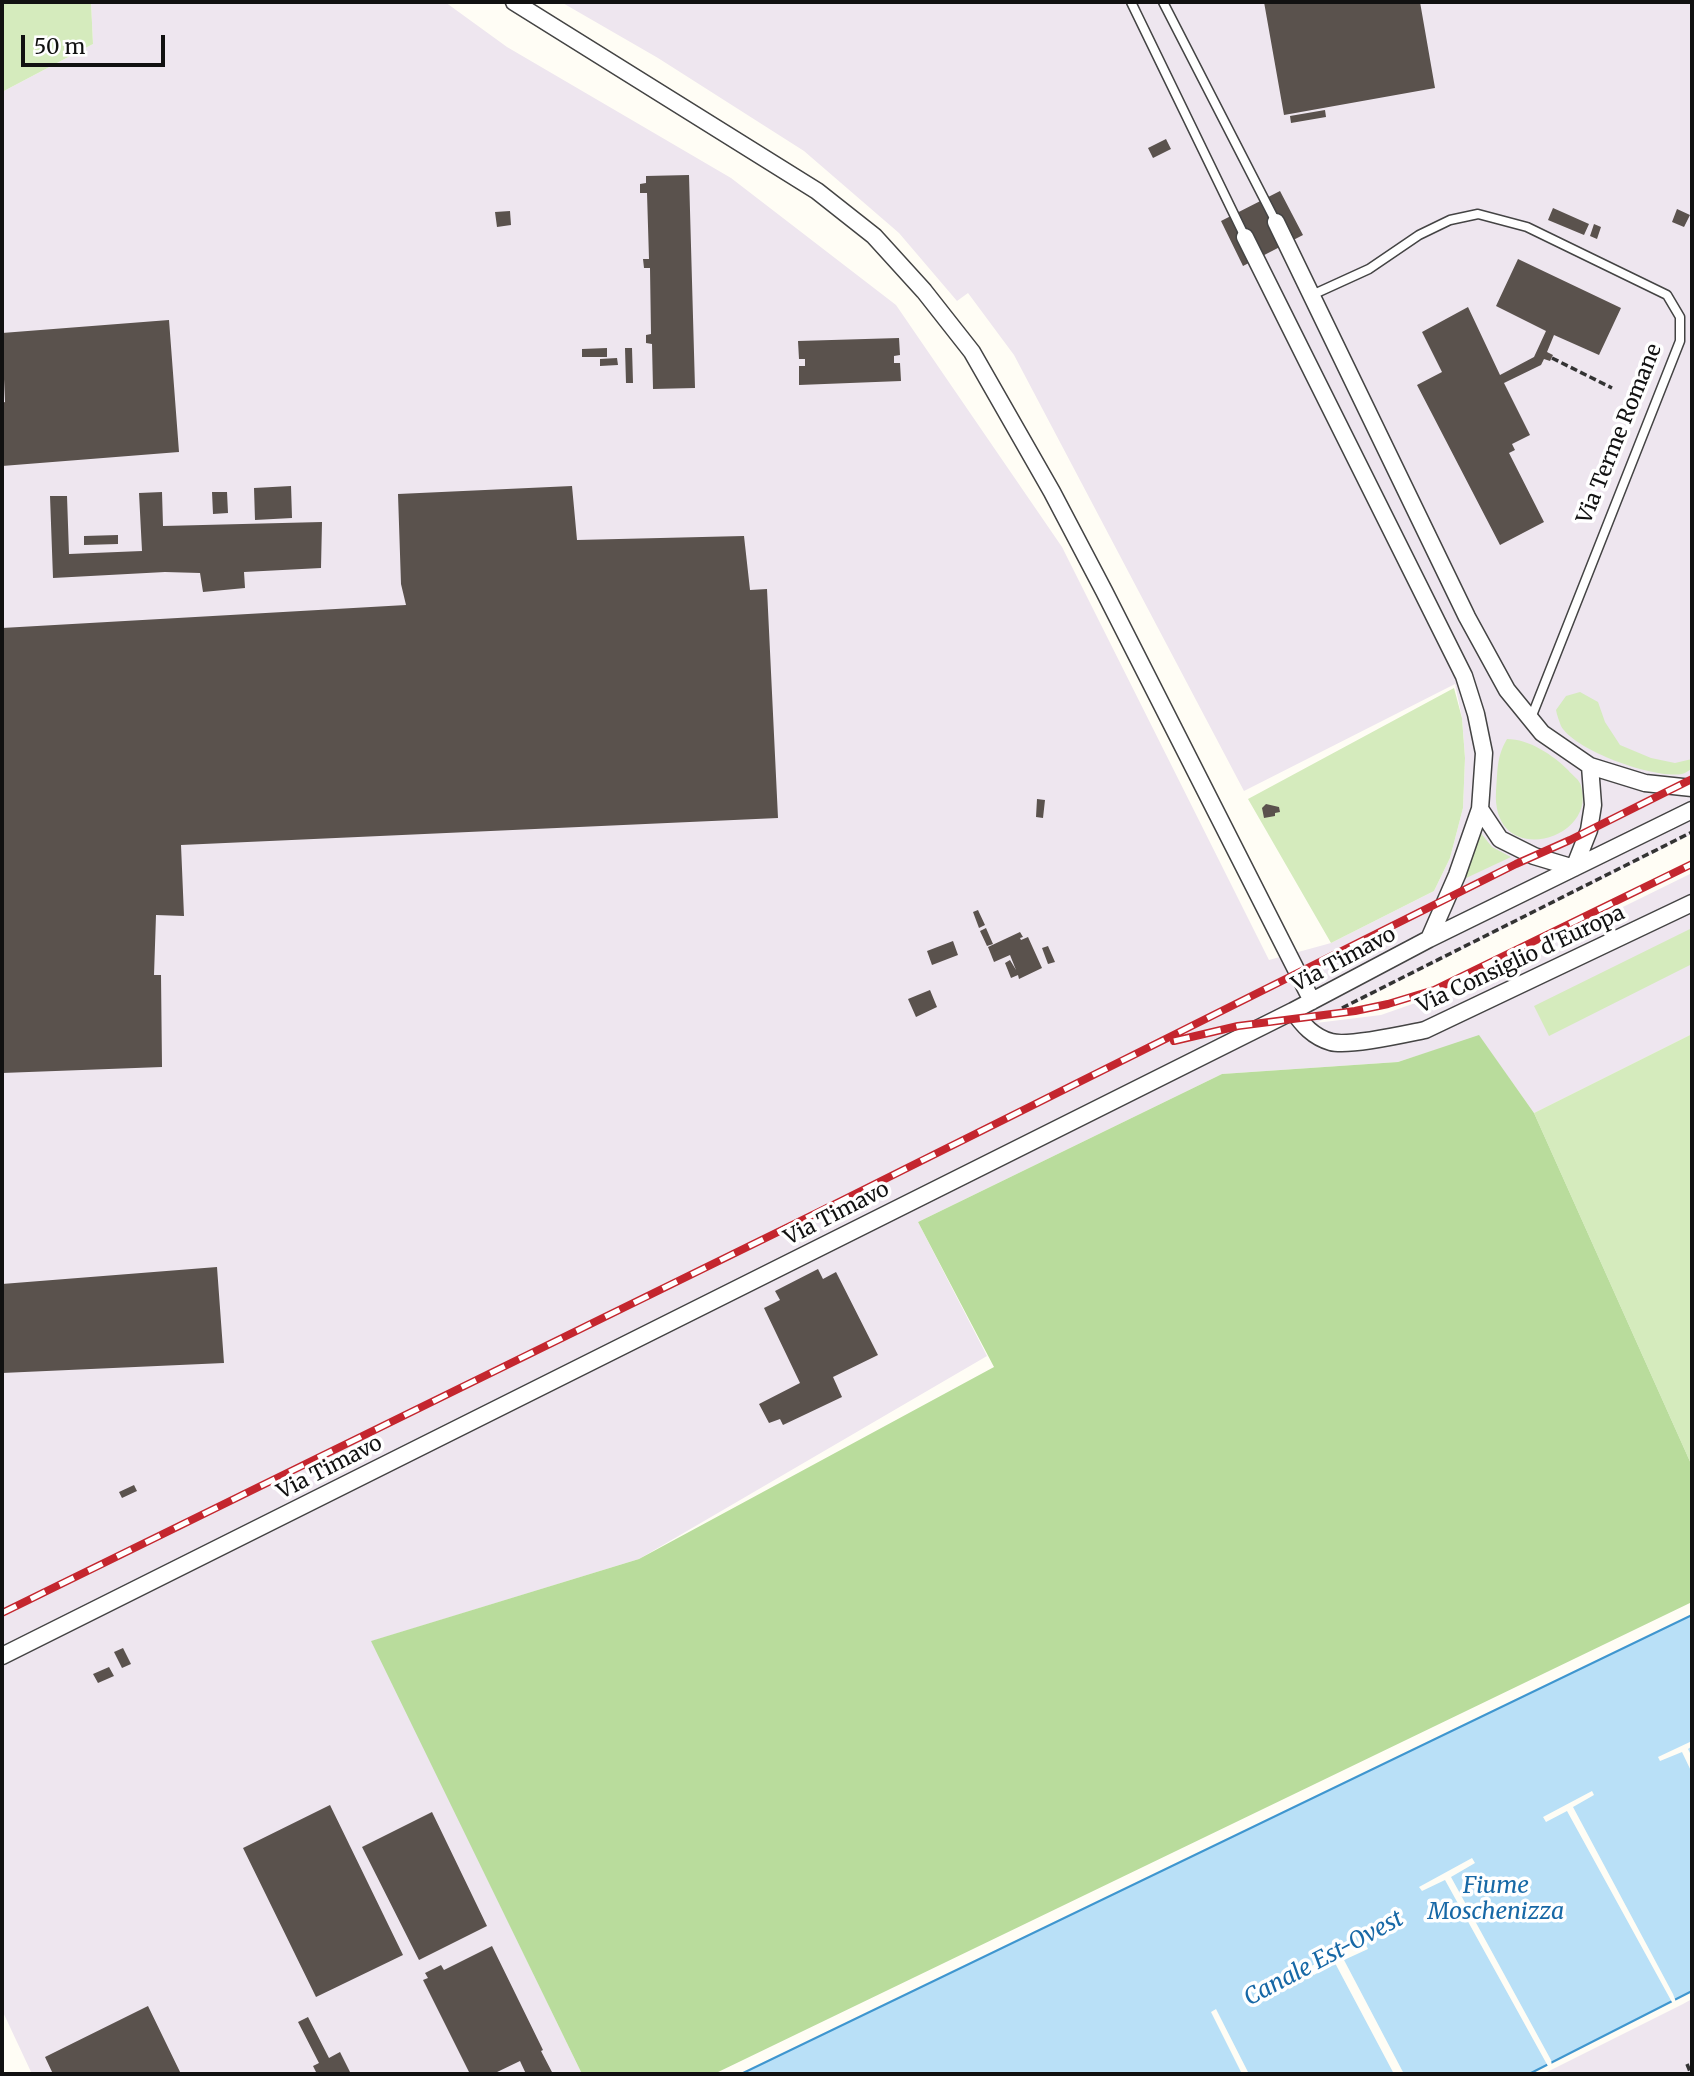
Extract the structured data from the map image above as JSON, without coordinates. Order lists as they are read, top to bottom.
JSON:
{
  "streets": {
    "street": ["Via Timavo", "Via Consiglio d'Europa"],
    "lane": ["Via Terme Romane"]
  },
  "crossings": [
    ["Via Timavo", "Via Consiglio d'Europa"]
  ],
  "water": ["Fiume Moschenizza", "Canale Est-Ovest"],
  "scale_bar": "50 m"
}
